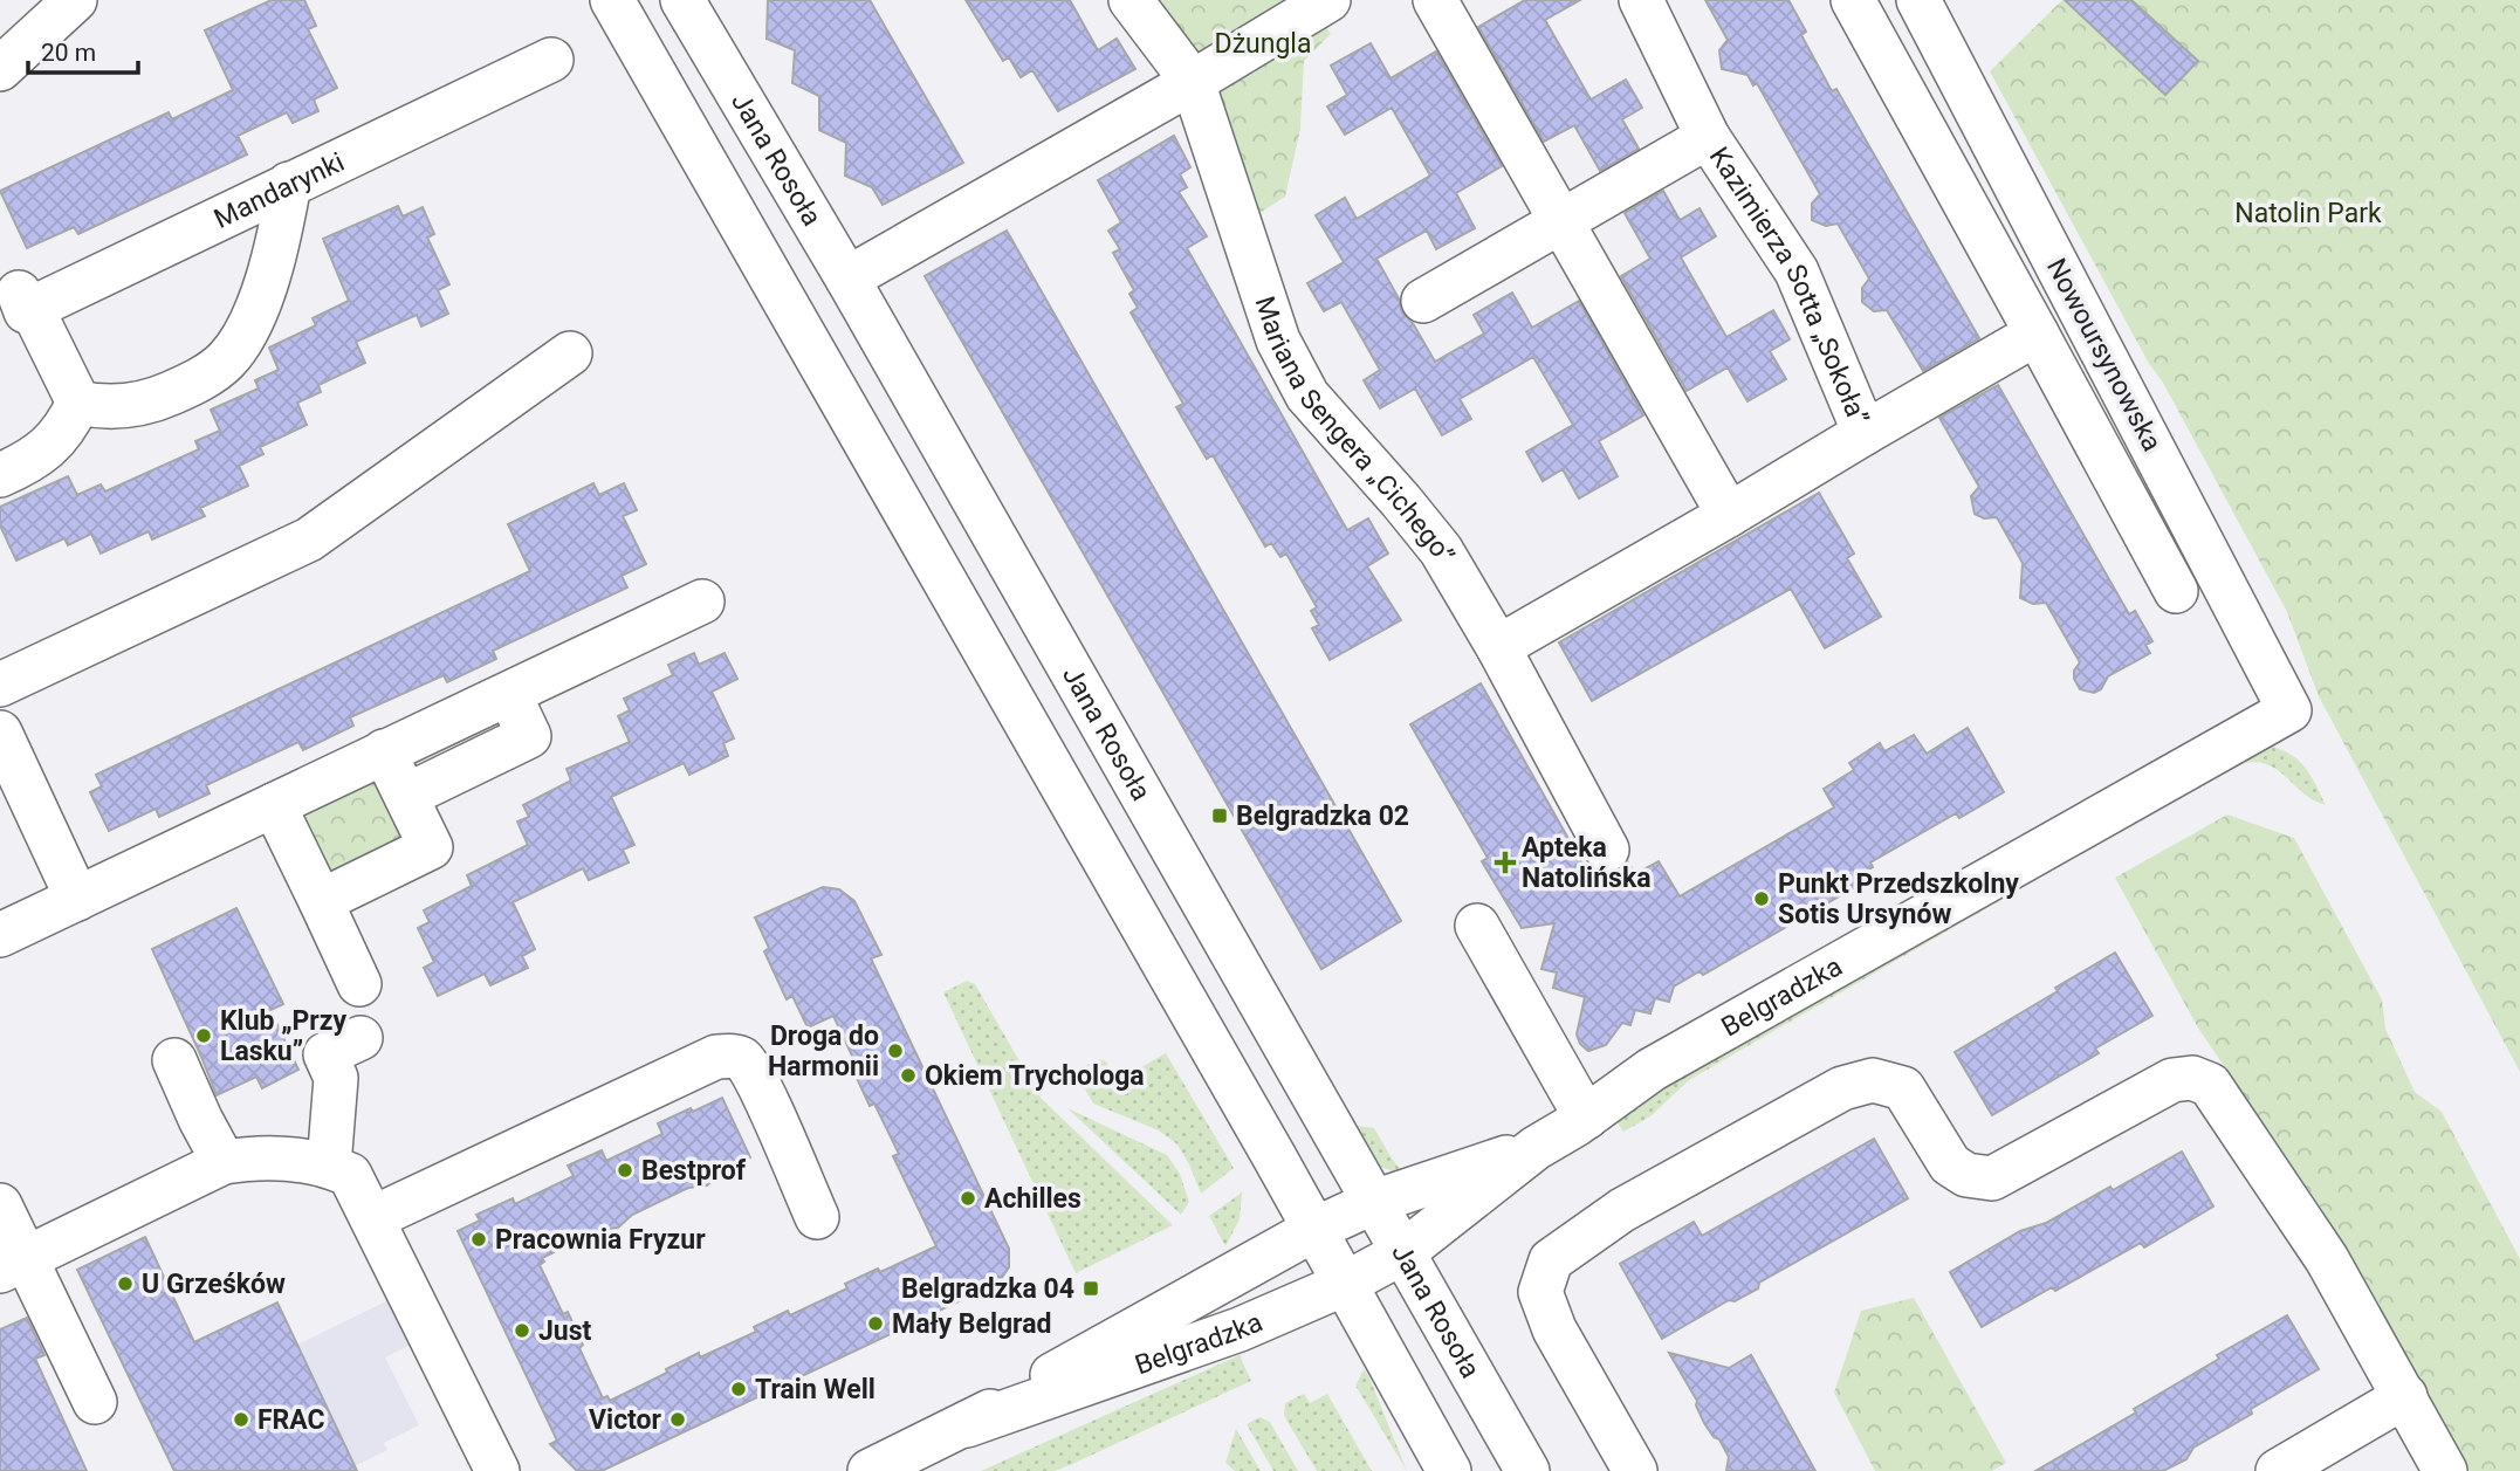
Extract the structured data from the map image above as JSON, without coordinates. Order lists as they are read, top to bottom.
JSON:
{
  "streets": {
    "street": [
      "Jana Rosoła",
      "Mandarynki",
      "Kazimierza Sotta „Sokoła”",
      "Nowoursynowska",
      "Mariana Sengera „Cichego”",
      "Belgradzka"
    ]
  },
  "crossings": [
    ["Jana Rosoła", "Belgradzka"],
    ["Kazimierza Sotta „Sokoła”", "Mariana Sengera „Cichego”"],
    ["Nowoursynowska", "Belgradzka"]
  ],
  "parks": ["Dżungla", "Natolin Park"],
  "places": {
    "transit": ["Belgradzka 02", "Belgradzka 04"],
    "health": ["Apteka Natolińska"],
    "other": [
      "Punkt Przedszkolny Sotis Ursynów",
      "Klub „Przy Lasku”",
      "Droga do Harmonii",
      "Okiem Trychologa",
      "Bestprof",
      "Achilles",
      "Pracownia Fryzur",
      "U Grześków",
      "Mały Belgrad",
      "Just",
      "Train Well",
      "FRAC",
      "Victor"
    ]
  },
  "scale_bar": "20 m"
}
